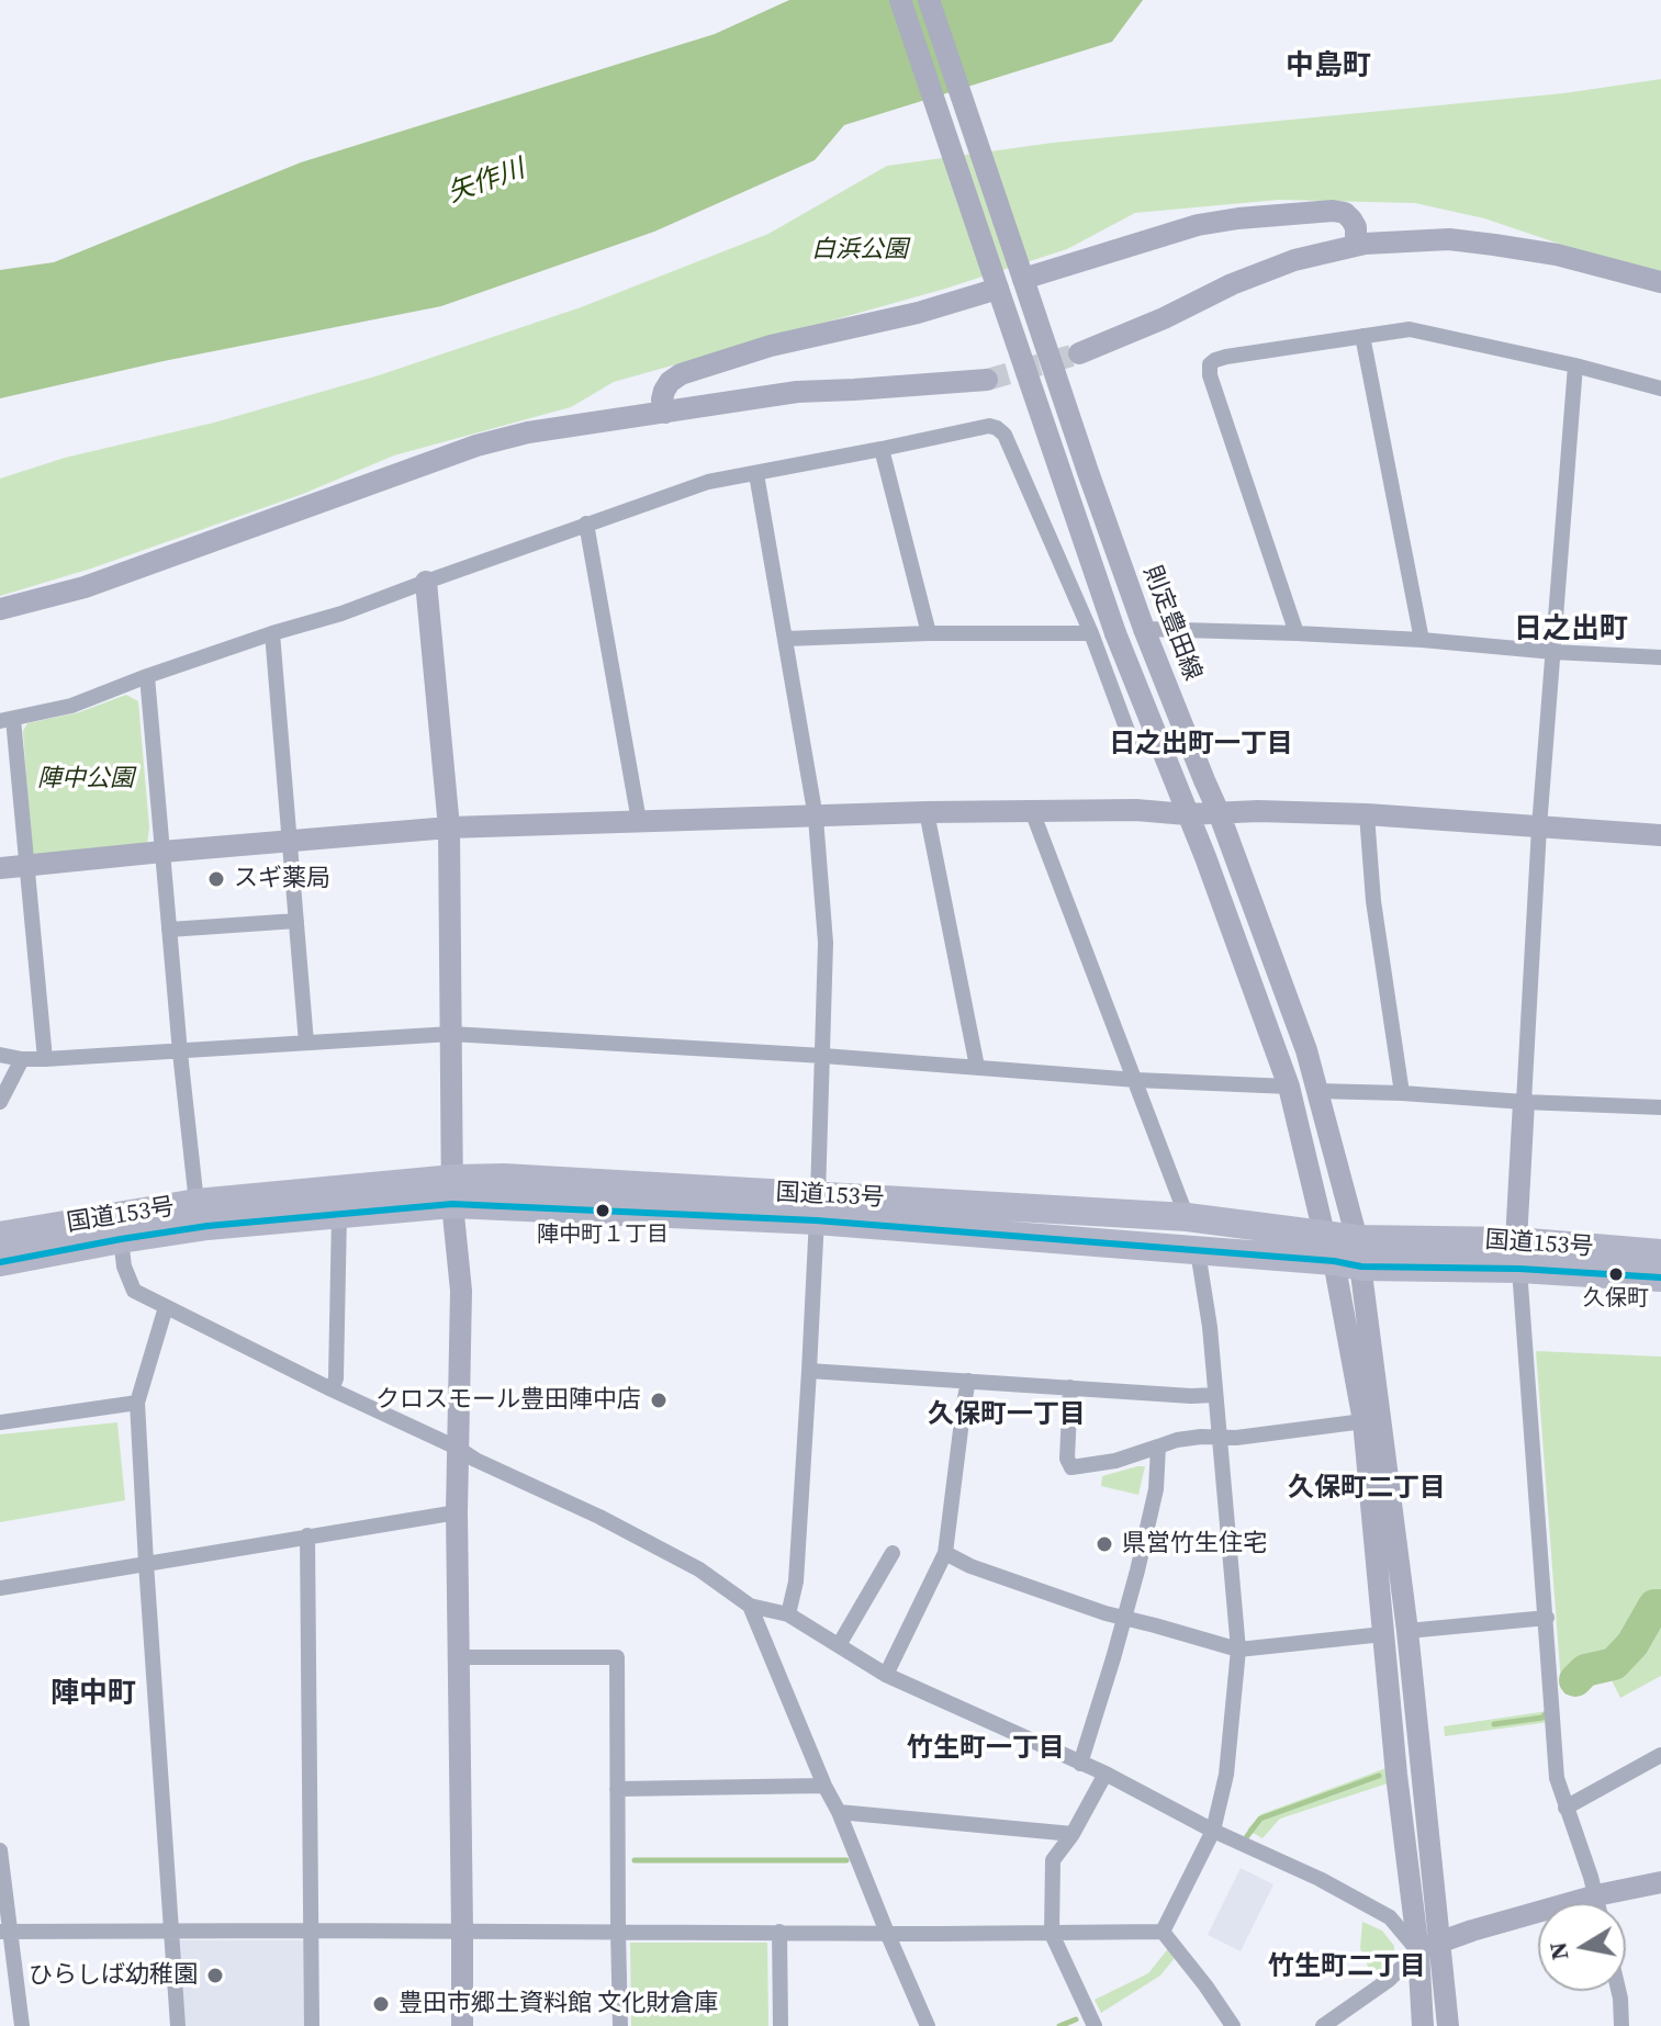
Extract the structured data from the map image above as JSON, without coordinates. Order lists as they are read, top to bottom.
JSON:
{
  "streets": {
    "highway": ["国道153号"],
    "street": ["則定豊田線"]
  },
  "crossings": [
    ["則定豊田線", "国道153号"]
  ],
  "districts": [
    "中島町",
    "日之出町",
    "日之出町一丁目",
    "久保町一丁目",
    "久保町二丁目",
    "陣中町",
    "竹生町一丁目",
    "竹生町二丁目"
  ],
  "water": ["矢作川"],
  "parks": ["白浜公園", "陣中公園"],
  "places": [
    "スギ薬局",
    "陣中町１丁目",
    "久保町",
    "クロスモール豊田陣中店",
    "県営竹生住宅",
    "ひらしば幼稚園",
    "豊田市郷土資料館 文化財倉庫"
  ],
  "north": "left"
}
